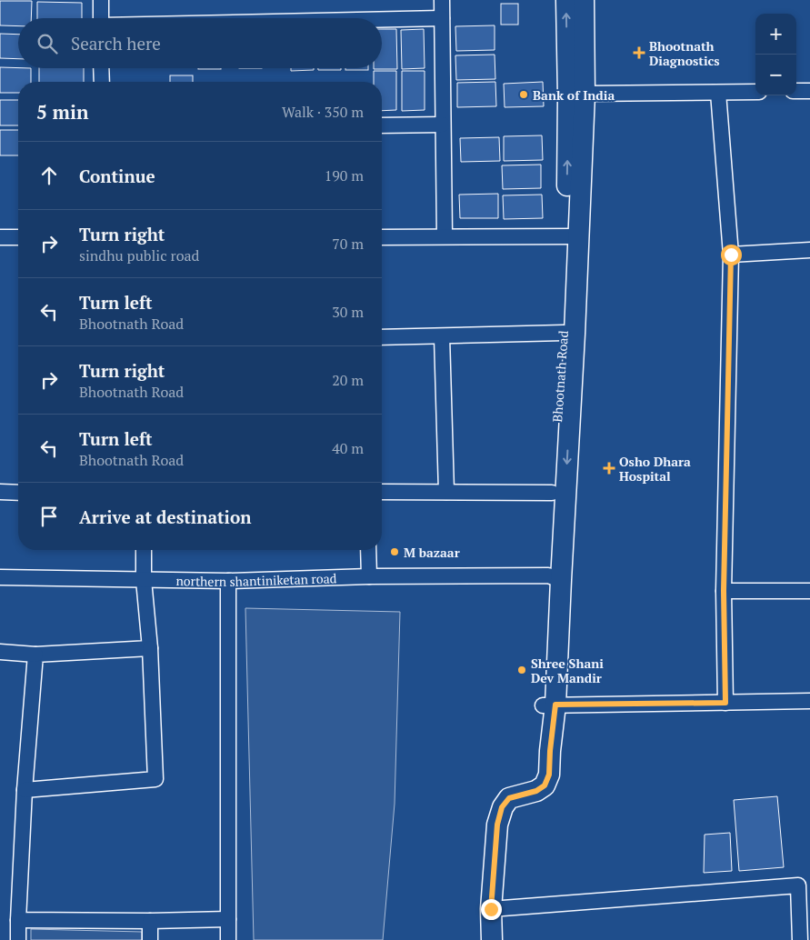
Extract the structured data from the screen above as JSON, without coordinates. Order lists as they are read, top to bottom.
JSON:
{
  "streets": {
    "street": ["Bhootnath Road", "northern shantiniketan road"]
  },
  "crossings": [
    ["Bhootnath Road", "northern shantiniketan road"]
  ],
  "places": {
    "health": ["Bhootnath Diagnostics", "Osho Dhara Hospital"],
    "other": ["Bank of India", "M bazaar", "Shree Shani Dev Mandir"]
  },
  "page": {
    "map_buttons": ["+", "−"],
    "search": "Search here",
    "heading": ["5 min", "Walk · 350 m"],
    "list": [
      ["Continue", "190 m"],
      ["Turn right", "sindhu public road", "70 m"],
      ["Turn left", "Bhootnath Road", "30 m"],
      ["Turn right", "Bhootnath Road", "20 m"],
      ["Turn left", "Bhootnath Road", "40 m"],
      "Arrive at destination"
    ]
  }
}
